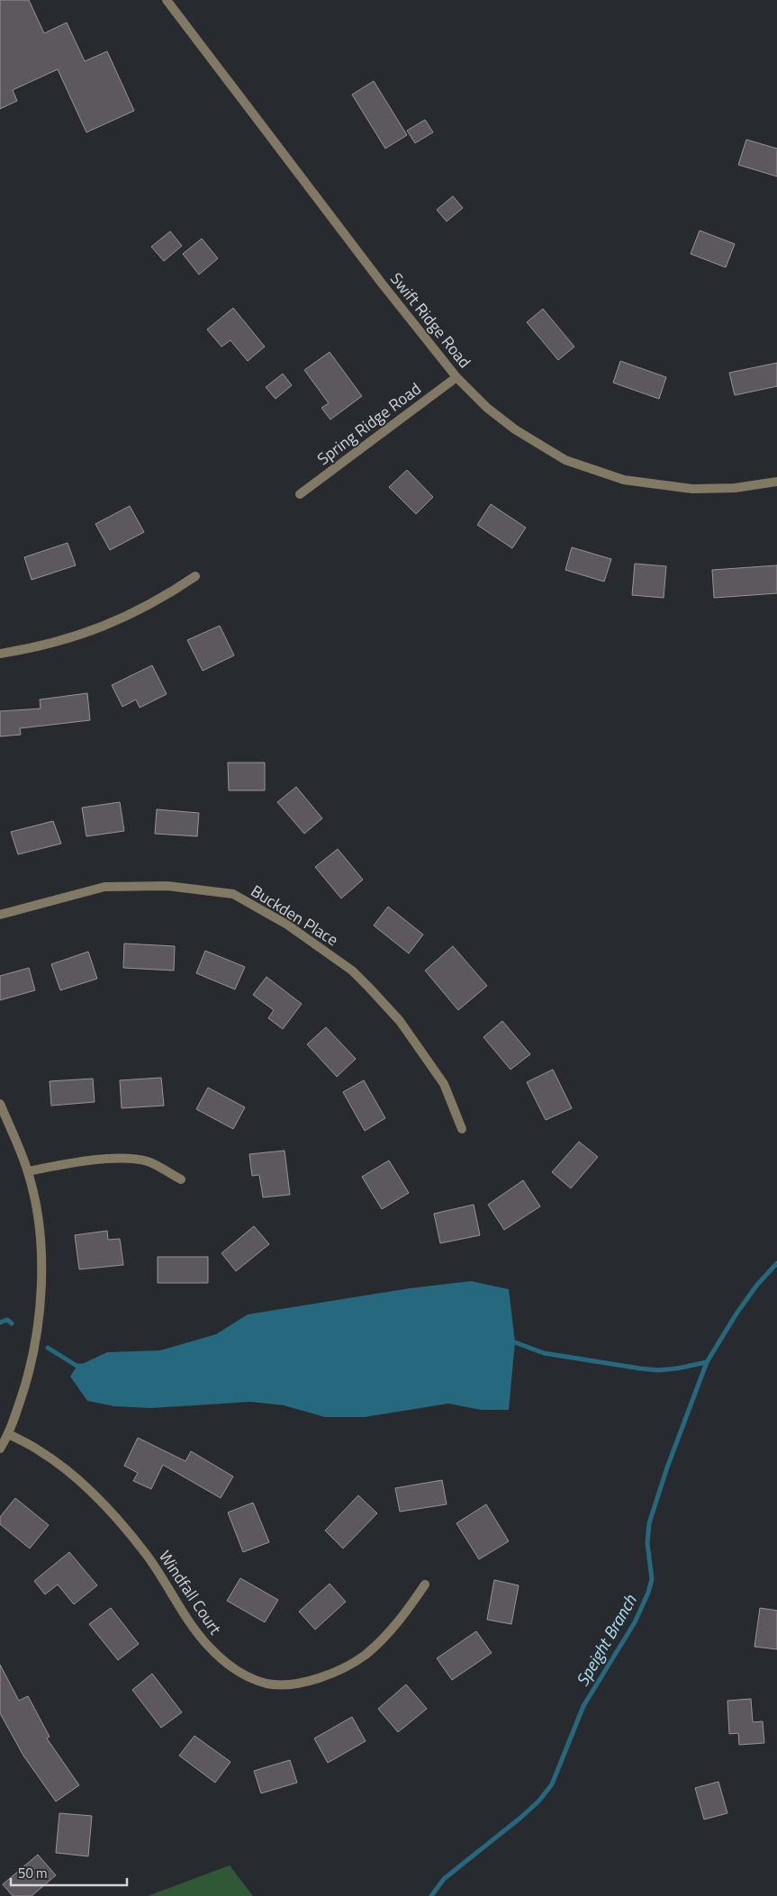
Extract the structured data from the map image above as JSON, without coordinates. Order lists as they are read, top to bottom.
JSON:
{
  "streets": {
    "street": [
      "Swift Ridge Road",
      "Spring Ridge Road",
      "Buckden Place",
      "Windfall Court"
    ]
  },
  "crossings": [
    ["Swift Ridge Road", "Spring Ridge Road"]
  ],
  "water": ["Speight Branch"],
  "scale_bar": "50 m"
}
